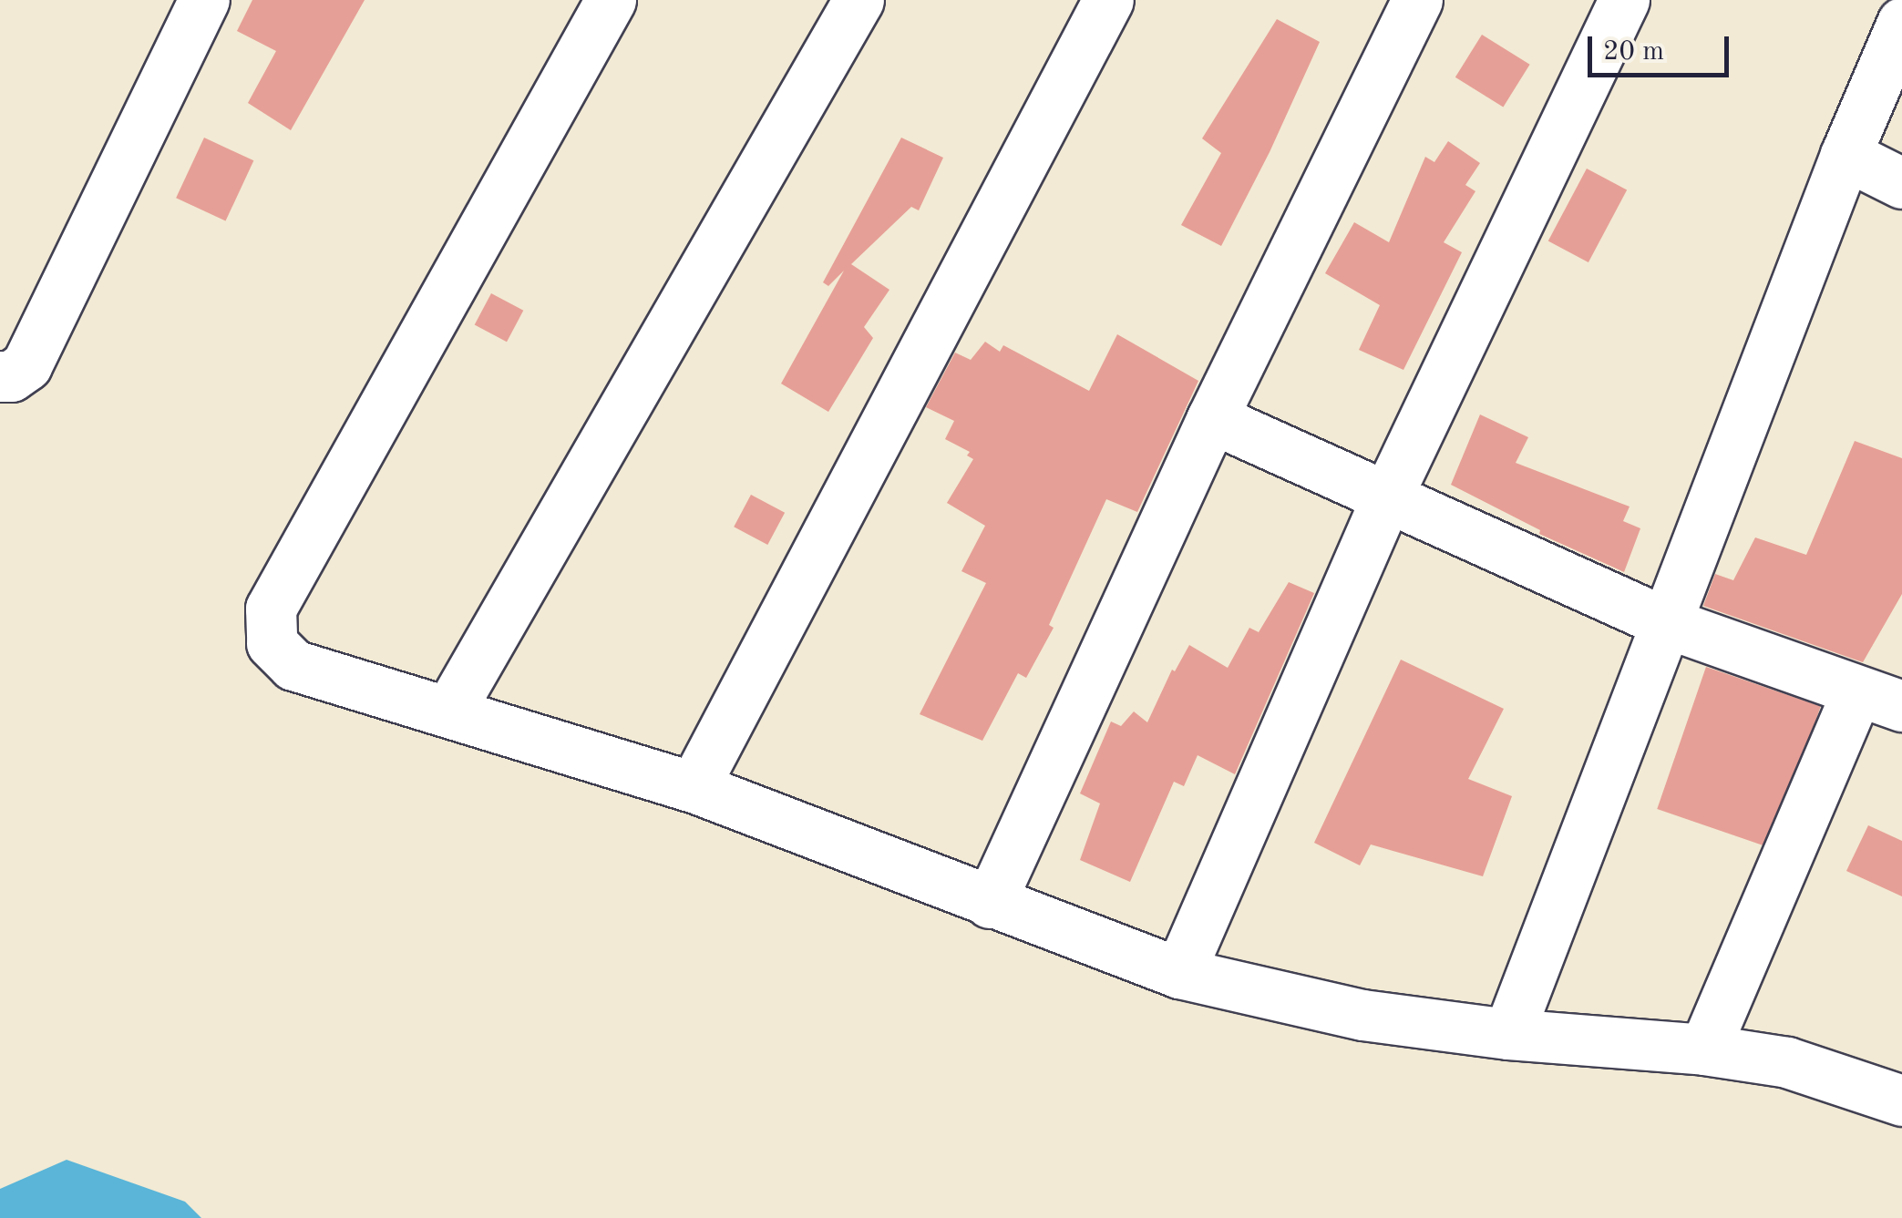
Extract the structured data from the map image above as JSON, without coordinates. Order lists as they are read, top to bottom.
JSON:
{
  "scale_bar": "20 m"
}
